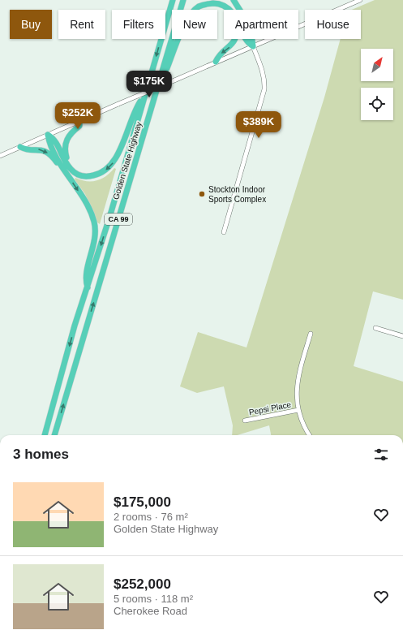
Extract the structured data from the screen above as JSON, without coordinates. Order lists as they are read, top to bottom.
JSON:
{
  "streets": {
    "highway": ["Golden State Highway", "CA 99"],
    "street": ["Pepsi Place"]
  },
  "places": ["Stockton Indoor Sports Complex"],
  "north": "top right",
  "page": {
    "chip": [
      "Buy",
      "Rent",
      "Filters",
      "New",
      "Apartment",
      "House"
    ],
    "price": ["$175K", "$252K", "$389K"],
    "heading": "3 homes",
    "list": [
      {
        "name": "$175,000",
        "note": "2 rooms · 76 m² · Golden State Highway"
      },
      {
        "name": "$252,000",
        "note": "5 rooms · 118 m² · Cherokee Road"
      }
    ]
  }
}
